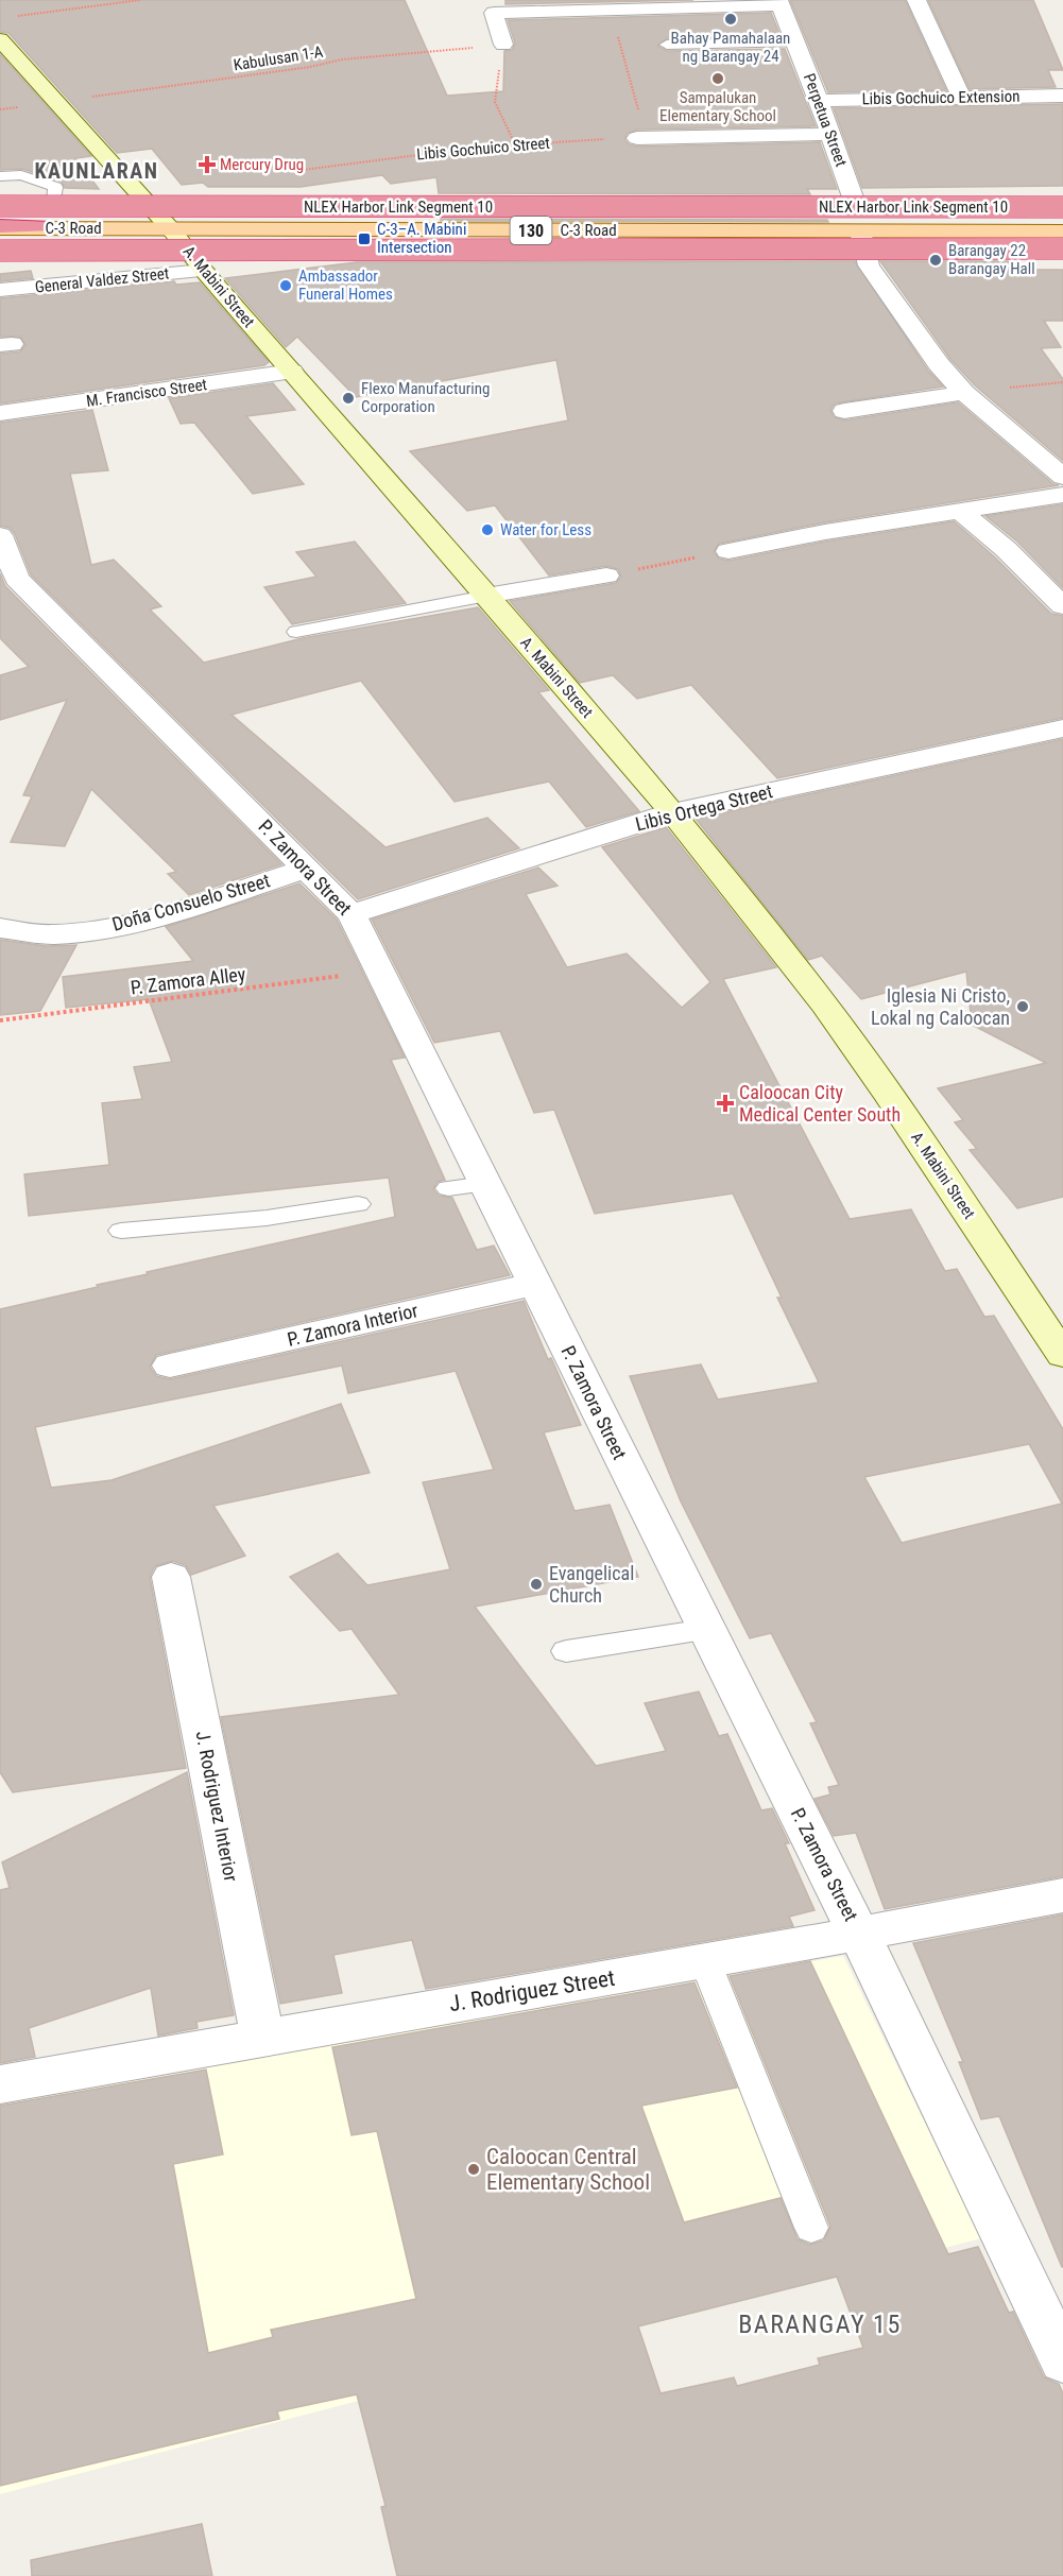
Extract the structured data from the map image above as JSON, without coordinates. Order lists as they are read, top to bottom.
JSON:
{
  "streets": {
    "highway": ["NLEX Harbor Link Segment 10"],
    "main road": ["C-3 Road", "130", "A. Mabini Street"],
    "street": [
      "Libis Gochuico Extension",
      "Perpetua Street",
      "General Valdez Street",
      "M. Francisco Street",
      "Libis Ortega Street",
      "P. Zamora Street",
      "Doña Consuelo Street",
      "P. Zamora Interior",
      "J. Rodriguez Interior",
      "J. Rodriguez Street"
    ],
    "path": ["Kabulusan 1-A", "Libis Gochuico Street", "P. Zamora Alley"]
  },
  "crossings": [
    ["Kabulusan 1-A", "A. Mabini Street"],
    ["Libis Gochuico Extension", "Perpetua Street"],
    ["Perpetua Street", "C-3 Road"],
    ["NLEX Harbor Link Segment 10", "C-3 Road"],
    ["C-3 Road", "A. Mabini Street"],
    ["General Valdez Street", "A. Mabini Street"],
    ["A. Mabini Street", "M. Francisco Street"],
    ["A. Mabini Street", "Libis Ortega Street"],
    ["Libis Ortega Street", "P. Zamora Street"],
    ["P. Zamora Street", "Doña Consuelo Street"],
    ["P. Zamora Street", "P. Zamora Alley"],
    ["P. Zamora Street", "P. Zamora Interior"],
    ["P. Zamora Street", "J. Rodriguez Street"],
    ["J. Rodriguez Interior", "J. Rodriguez Street"]
  ],
  "districts": ["KAUNLARAN", "BARANGAY 15"],
  "places": {
    "other": [
      "Bahay Pamahalaan ng Barangay 24",
      "Sampalukan Elementary School",
      "Barangay 22 Barangay Hall",
      "Ambassador Funeral Homes",
      "Flexo Manufacturing Corporation",
      "Water for Less",
      "Iglesia Ni Cristo, Lokal ng Caloocan",
      "Evangelical Church",
      "Caloocan Central Elementary School"
    ],
    "health": ["Mercury Drug", "Caloocan City Medical Center South"],
    "transit": ["C-3–A. Mabini Intersection"]
  }
}
